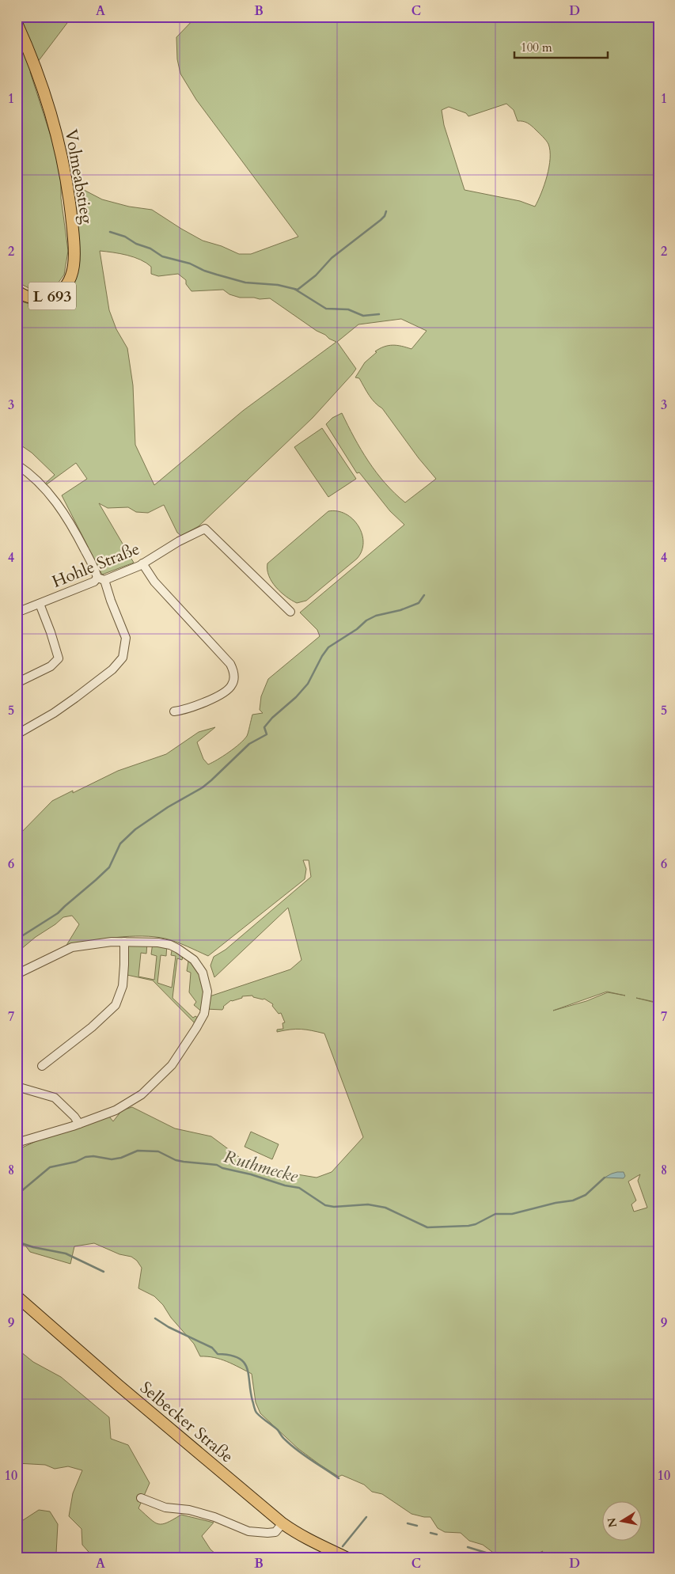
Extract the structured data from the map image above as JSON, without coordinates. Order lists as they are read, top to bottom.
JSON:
{
  "streets": {
    "main road": ["Volmeabstieg", "L 693", "Selbecker Straße"],
    "street": ["Hohle Straße"]
  },
  "water": ["Ruthmecke"],
  "scale_bar": "100 m",
  "north": "left",
  "grid": {
    "columns": [
      "A",
      "B",
      "C",
      "D"
    ],
    "rows": [
      "1",
      "2",
      "3",
      "4",
      "5",
      "6",
      "7",
      "8",
      "9",
      "10"
    ]
  }
}
